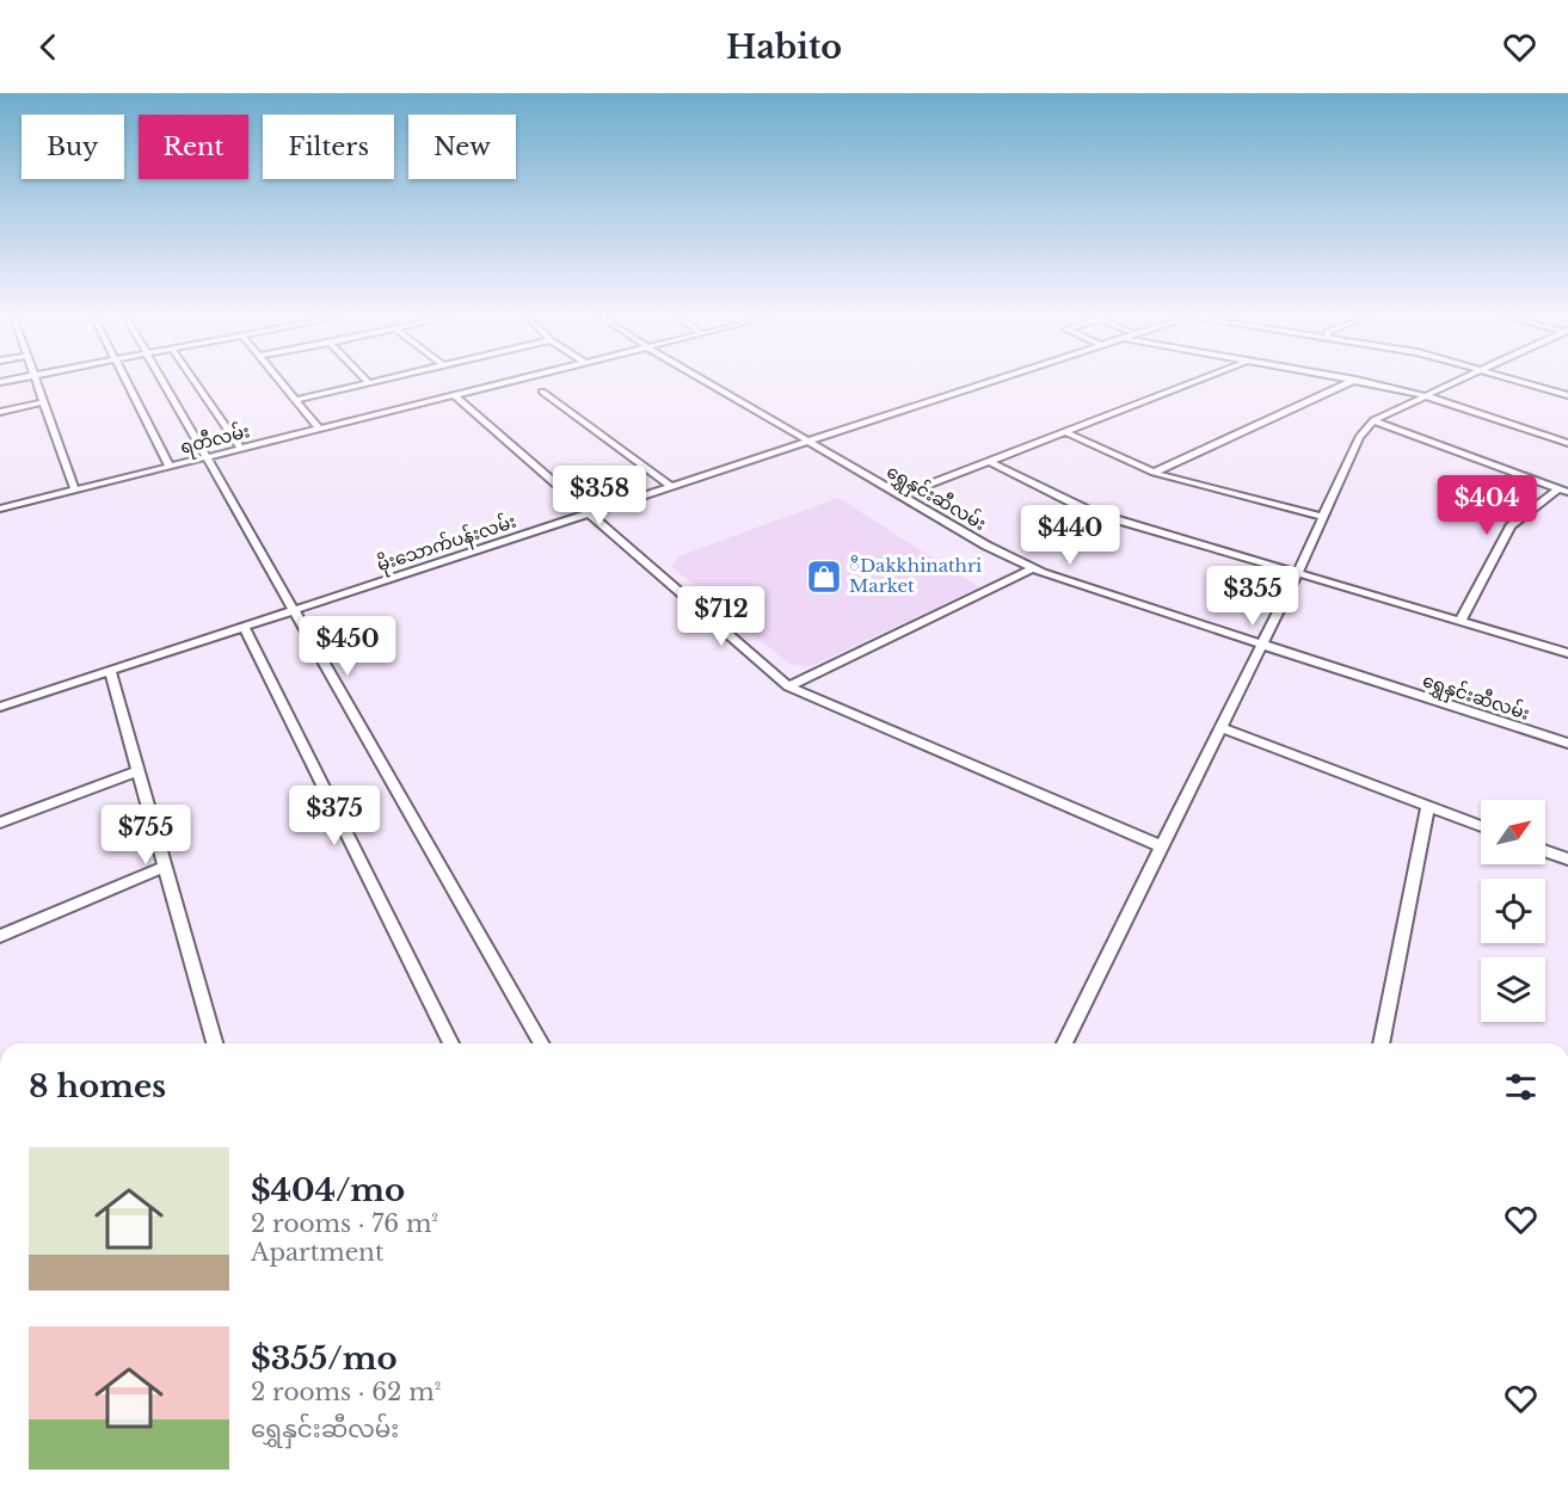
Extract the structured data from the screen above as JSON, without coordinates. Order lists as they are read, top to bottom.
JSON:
{
  "streets": {
    "street": ["ရတီလမ်း", "ရွှေနှင်းဆီလမ်း", "မိုးသောက်ပန်းလမ်း"]
  },
  "crossings": [
    ["ရွှေနှင်းဆီလမ်း", "မိုးသောက်ပန်းလမ်း"]
  ],
  "places": {
    "shop": ["ီDakkhinathri Market"]
  },
  "north": "top right",
  "page": {
    "header": "Habito",
    "chip": [
      "Buy",
      "Rent",
      "Filters",
      "New"
    ],
    "price": [
      "$358",
      "$404",
      "$440",
      "$355",
      "$712",
      "$450",
      "$375",
      "$755"
    ],
    "heading": "8 homes",
    "list": [
      {
        "name": "$404/mo",
        "note": "2 rooms · 76 m² · Apartment"
      },
      {
        "name": "$355/mo",
        "note": "2 rooms · 62 m² · ရွှေနှင်းဆီလမ်း"
      }
    ]
  }
}
